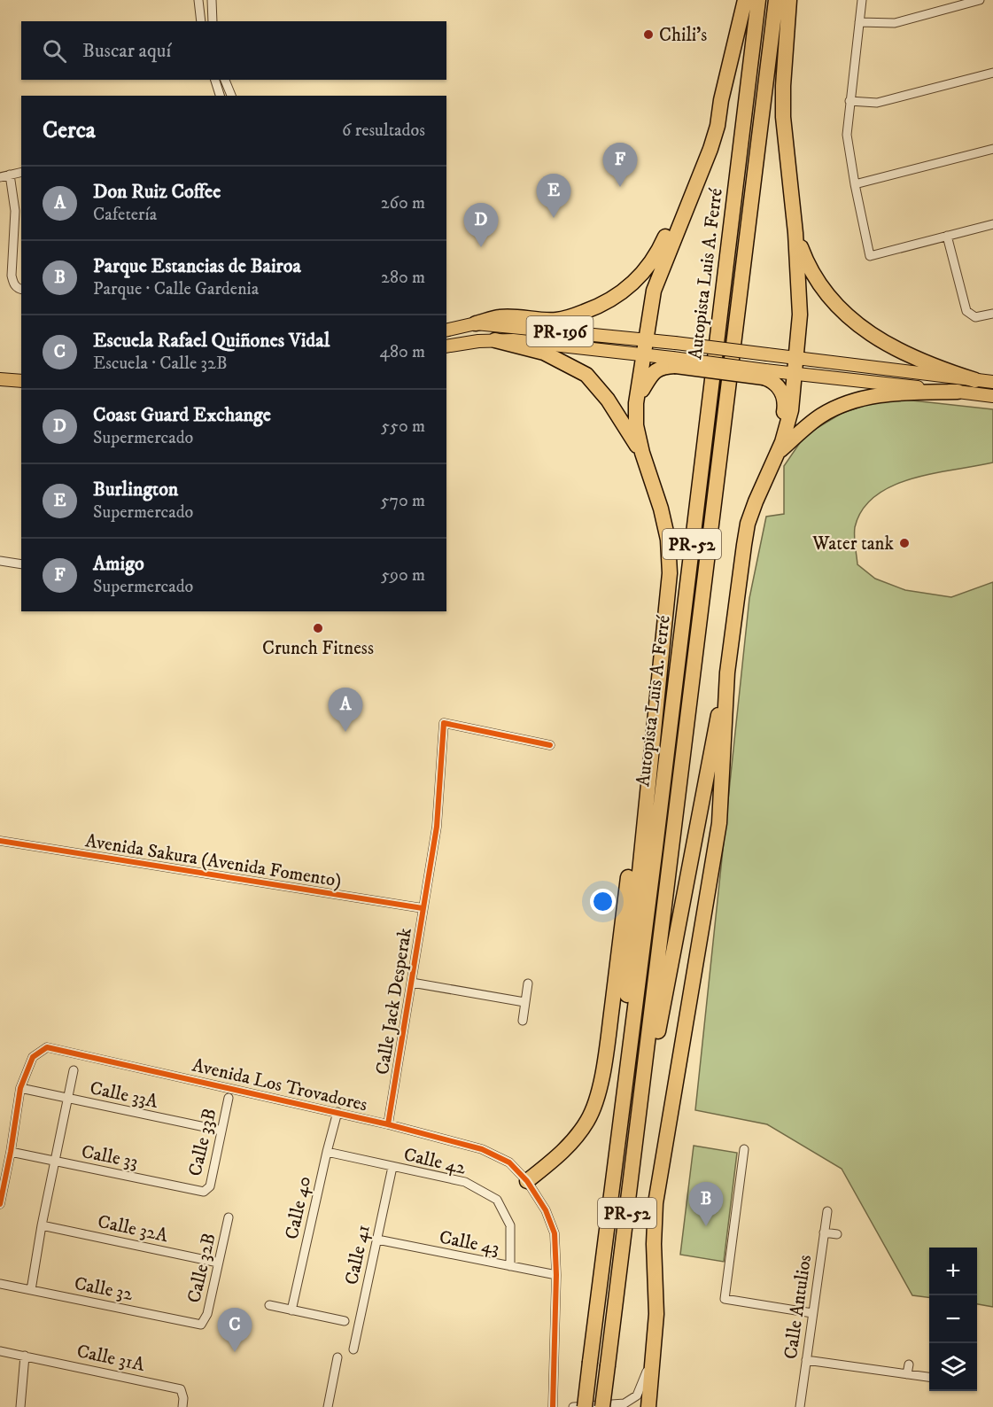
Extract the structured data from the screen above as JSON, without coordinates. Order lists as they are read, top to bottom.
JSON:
{
  "streets": {
    "highway": ["Autopista Luis A. Ferré", "PR-52"],
    "main road": ["PR-196"],
    "street": [
      "Avenida Sakura (Avenida Fomento)",
      "Calle Jack Desperak",
      "Avenida Los Trovadores",
      "Calle 33A",
      "Calle 33B",
      "Calle 33",
      "Calle 42",
      "Calle 40",
      "Calle 32A",
      "Calle 43",
      "Calle 41",
      "Calle 32B",
      "Calle 32",
      "Calle Antulios",
      "Calle 31A"
    ]
  },
  "crossings": [
    ["Avenida Sakura (Avenida Fomento)", "Calle Jack Desperak"],
    ["Calle Jack Desperak", "Avenida Los Trovadores"],
    ["Avenida Los Trovadores", "Calle 33A"],
    ["Avenida Los Trovadores", "Calle 33"],
    ["Avenida Los Trovadores", "Calle 40"],
    ["Avenida Los Trovadores", "Calle 43"],
    ["Calle 33A", "Calle 33B"],
    ["Calle 33B", "Calle 33"],
    ["Calle 42", "Calle 40"],
    ["Calle 42", "Calle 43"],
    ["Calle 42", "Calle 41"],
    ["Calle 32A", "Calle 32B"],
    ["Calle 43", "Calle 41"],
    ["Calle 32B", "Calle 32"]
  ],
  "places": ["Chili's", "Water tank", "Crunch Fitness"],
  "page": {
    "search": "Buscar aquí",
    "heading": ["Cerca", "6 resultados"],
    "pins": [
      "F",
      "E",
      "D",
      "A",
      "B",
      "C"
    ],
    "list": [
      {
        "mark": "A",
        "name": "Don Ruiz Coffee",
        "note": "Cafetería",
        "value": "260 m"
      },
      {
        "mark": "B",
        "name": "Parque Estancias de Bairoa",
        "note": "Parque · Calle Gardenia",
        "value": "280 m"
      },
      {
        "mark": "C",
        "name": "Escuela Rafael Quiñones Vidal",
        "note": "Escuela · Calle 32B",
        "value": "480 m"
      },
      {
        "mark": "D",
        "name": "Coast Guard Exchange",
        "note": "Supermercado",
        "value": "550 m"
      },
      {
        "mark": "E",
        "name": "Burlington",
        "note": "Supermercado",
        "value": "570 m"
      },
      {
        "mark": "F",
        "name": "Amigo",
        "note": "Supermercado",
        "value": "590 m"
      }
    ],
    "map_buttons": ["+", "−"]
  }
}
